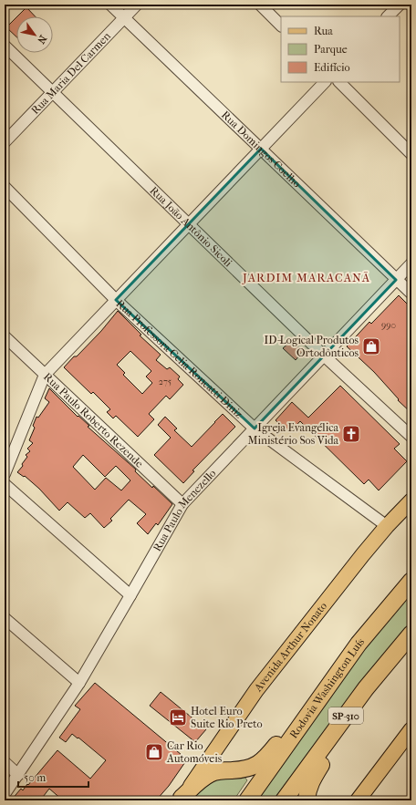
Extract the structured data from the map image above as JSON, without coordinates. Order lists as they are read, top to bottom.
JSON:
{
  "streets": {
    "highway": ["Rodovia Washington Luís", "SP-310"],
    "main road": ["Avenida Arthur Nonato"],
    "street": [
      "Rua Maria Del Carmen",
      "Rua Domingos Coelho",
      "Rua João Antônio Sicoli",
      "Rua Professora Celia Roncatti Diniz",
      "Rua Paulo Roberto Rezende",
      "Rua Paulo Menezello"
    ]
  },
  "crossings": [
    ["Rua Maria Del Carmen", "Rua Domingos Coelho"],
    ["Rua Maria Del Carmen", "Rua João Antônio Sicoli"],
    ["Rua Domingos Coelho", "Rua Paulo Menezello"],
    ["Rua João Antônio Sicoli", "Rua Paulo Menezello"],
    ["Rua Professora Celia Roncatti Diniz", "Rua Paulo Menezello"],
    ["Rua Professora Celia Roncatti Diniz", "Avenida Arthur Nonato"],
    ["Rua Paulo Roberto Rezende", "Rua Paulo Menezello"]
  ],
  "districts": ["JARDIM MARACANÃ"],
  "places": {
    "shop": ["ID-Logical Produtos Ortodônticos", "Car Rio Automóveis"],
    "church": ["Igreja Evangélica Ministério Sos Vida"],
    "hotel": ["Hotel Euro Suite Rio Preto"]
  },
  "house_numbers": ["990", "275"],
  "legend": ["Rua", "Parque", "Edifício"],
  "scale_bar": "50 m",
  "north": "bottom right"
}
